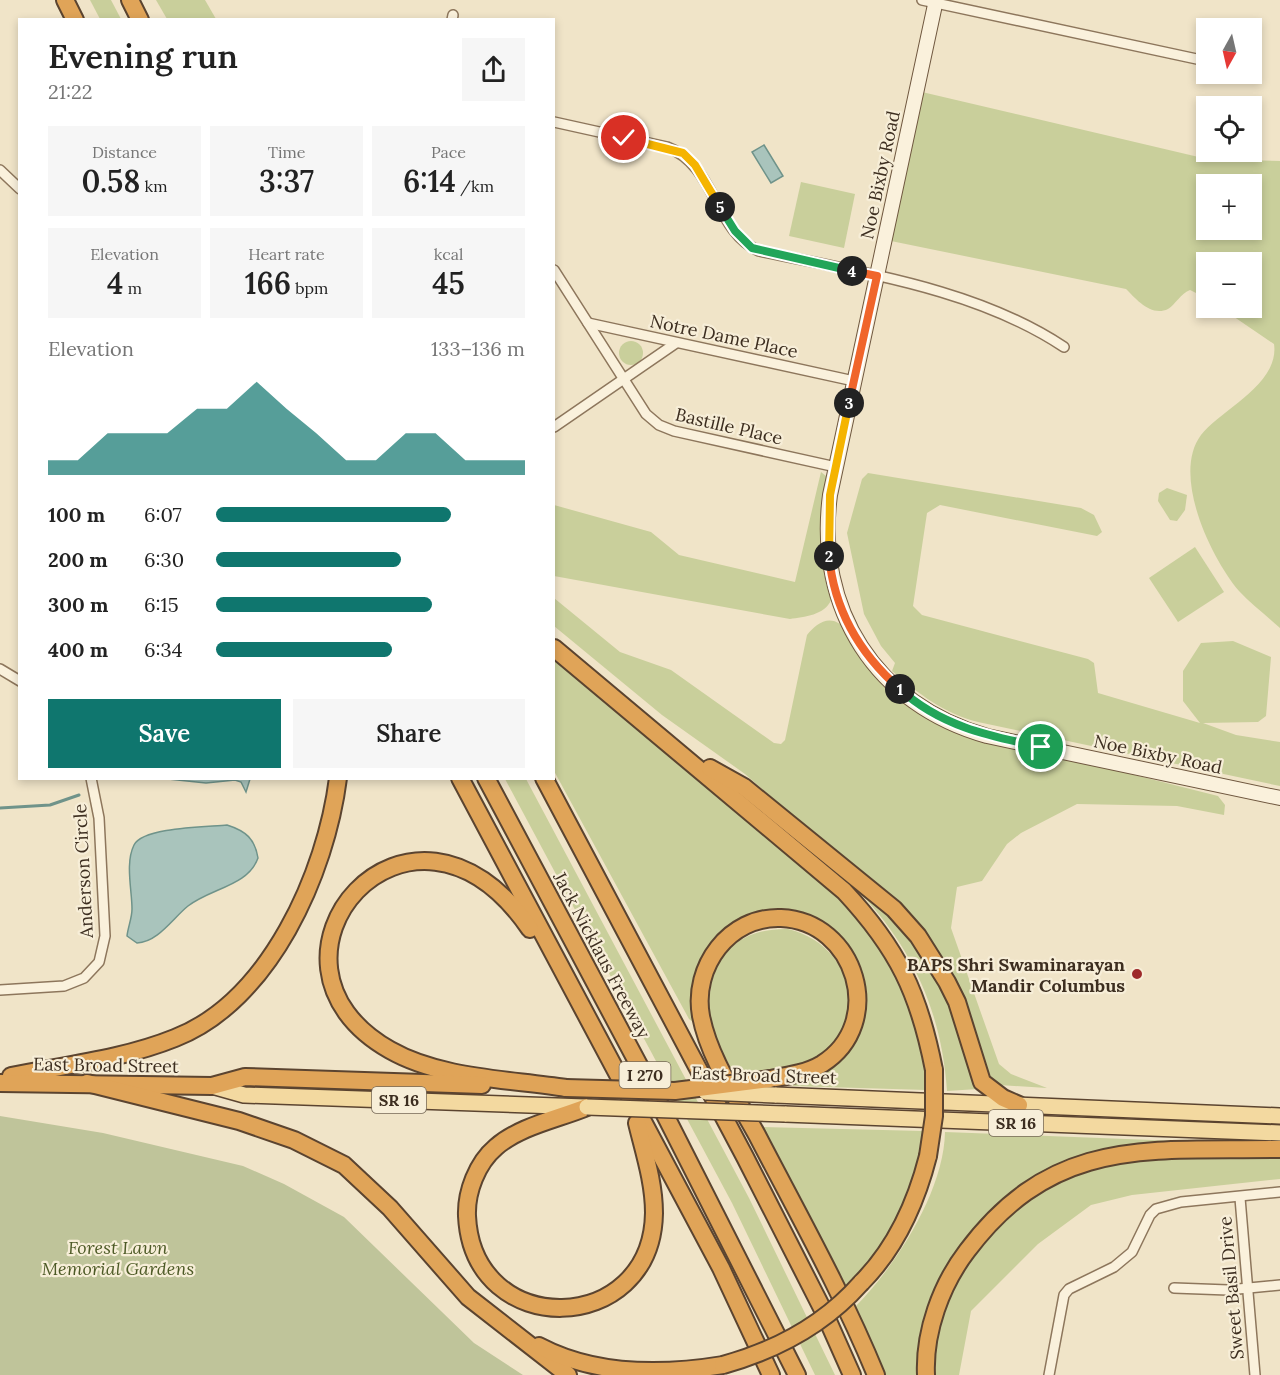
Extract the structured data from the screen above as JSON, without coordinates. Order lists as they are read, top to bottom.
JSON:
{
  "streets": {
    "highway": [
      "Jack Nicklaus Freeway",
      "East Broad Street",
      "I 270",
      "SR 16"
    ],
    "street": [
      "Noe Bixby Road",
      "Notre Dame Place",
      "Bastille Place",
      "Anderson Circle",
      "Sweet Basil Drive"
    ]
  },
  "crossings": [
    ["Noe Bixby Road", "Notre Dame Place"],
    ["Noe Bixby Road", "Bastille Place"],
    ["Notre Dame Place", "Bastille Place"]
  ],
  "parks": ["Forest Lawn Memorial Gardens"],
  "places": ["BAPS Shri Swaminarayan Mandir Columbus"],
  "north": "bottom",
  "page": {
    "map_buttons": ["+", "−"],
    "heading": ["Evening run", "21:22"],
    "stats": [
      ["Distance", "0.58 km"],
      ["Time", "3:37"],
      ["Pace", "6:14 /km"],
      ["Elevation", "4 m"],
      ["Heart rate", "166 bpm"],
      ["kcal", "45"]
    ],
    "pins": [
      "5",
      "4",
      "3",
      "2",
      "1"
    ],
    "chart": ["Elevation", "133–136 m"],
    "list": [
      {
        "name": "100 m",
        "note": "6:07"
      },
      {
        "name": "200 m",
        "note": "6:30"
      },
      {
        "name": "300 m",
        "note": "6:15"
      },
      {
        "name": "400 m",
        "note": "6:34"
      }
    ],
    "buttons": ["Save", "Share"]
  }
}
